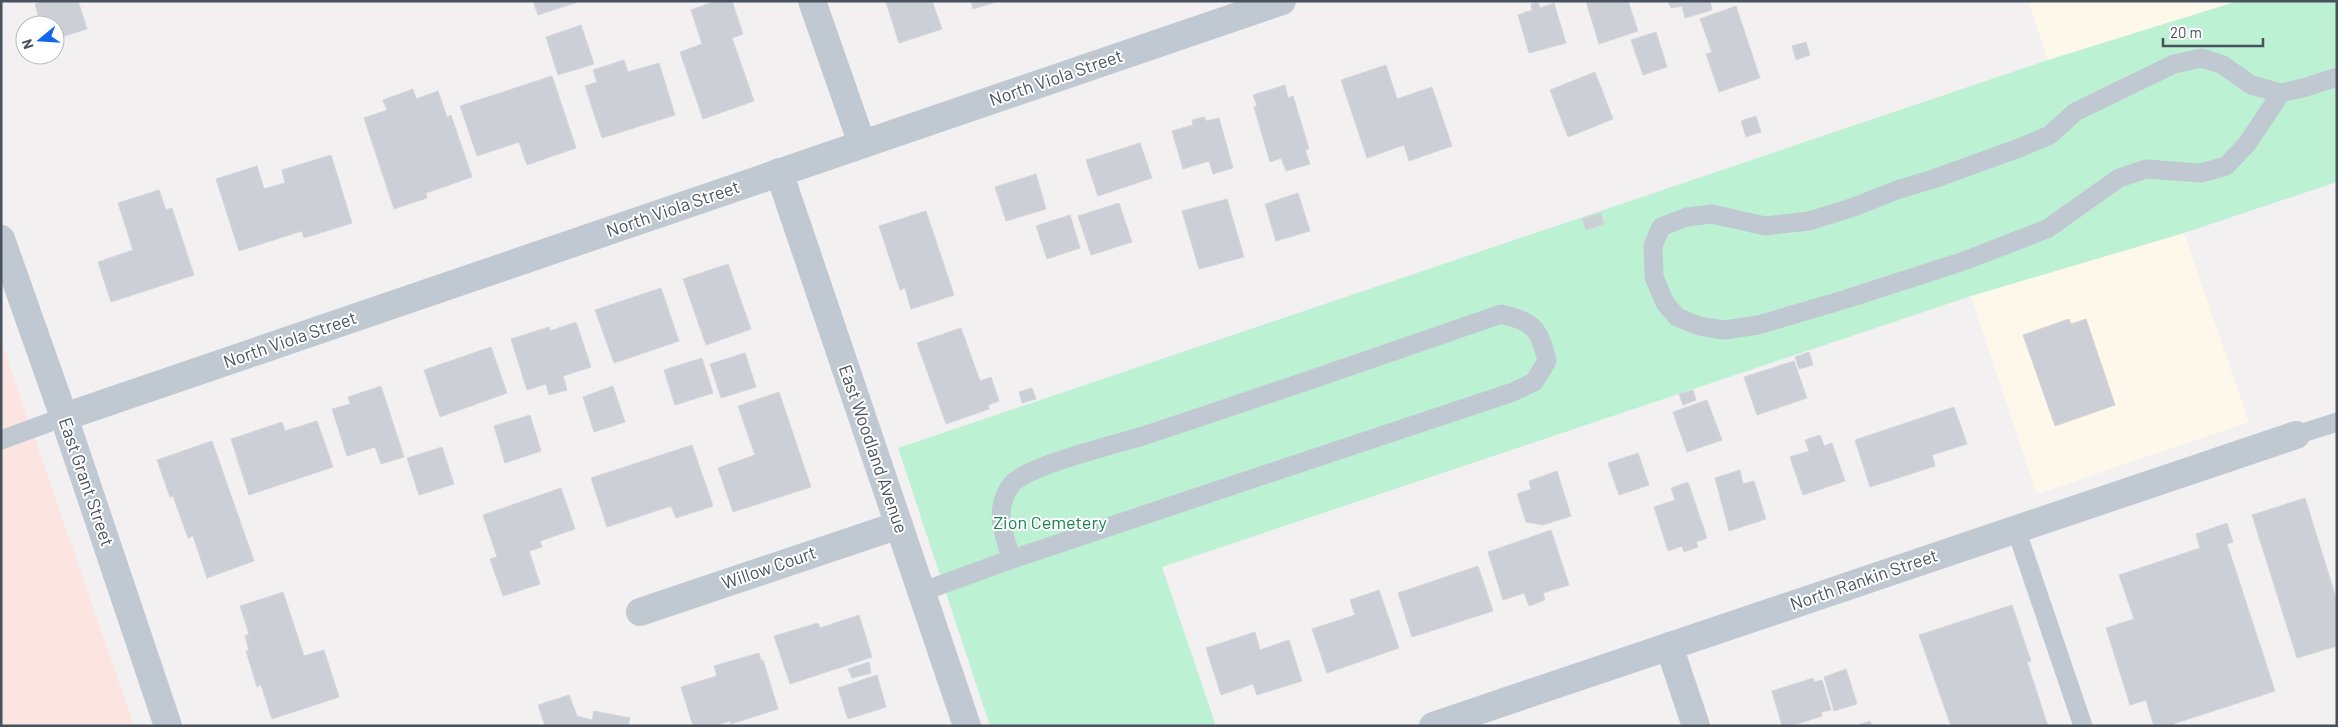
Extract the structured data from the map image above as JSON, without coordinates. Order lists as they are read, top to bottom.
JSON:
{
  "streets": {
    "street": [
      "North Viola Street",
      "East Woodland Avenue",
      "East Grant Street",
      "Willow Court",
      "North Rankin Street"
    ]
  },
  "crossings": [
    ["North Viola Street", "East Woodland Avenue"],
    ["North Viola Street", "East Grant Street"],
    ["East Woodland Avenue", "Willow Court"]
  ],
  "parks": ["Zion Cemetery"],
  "scale_bar": "20 m",
  "north": "left"
}
